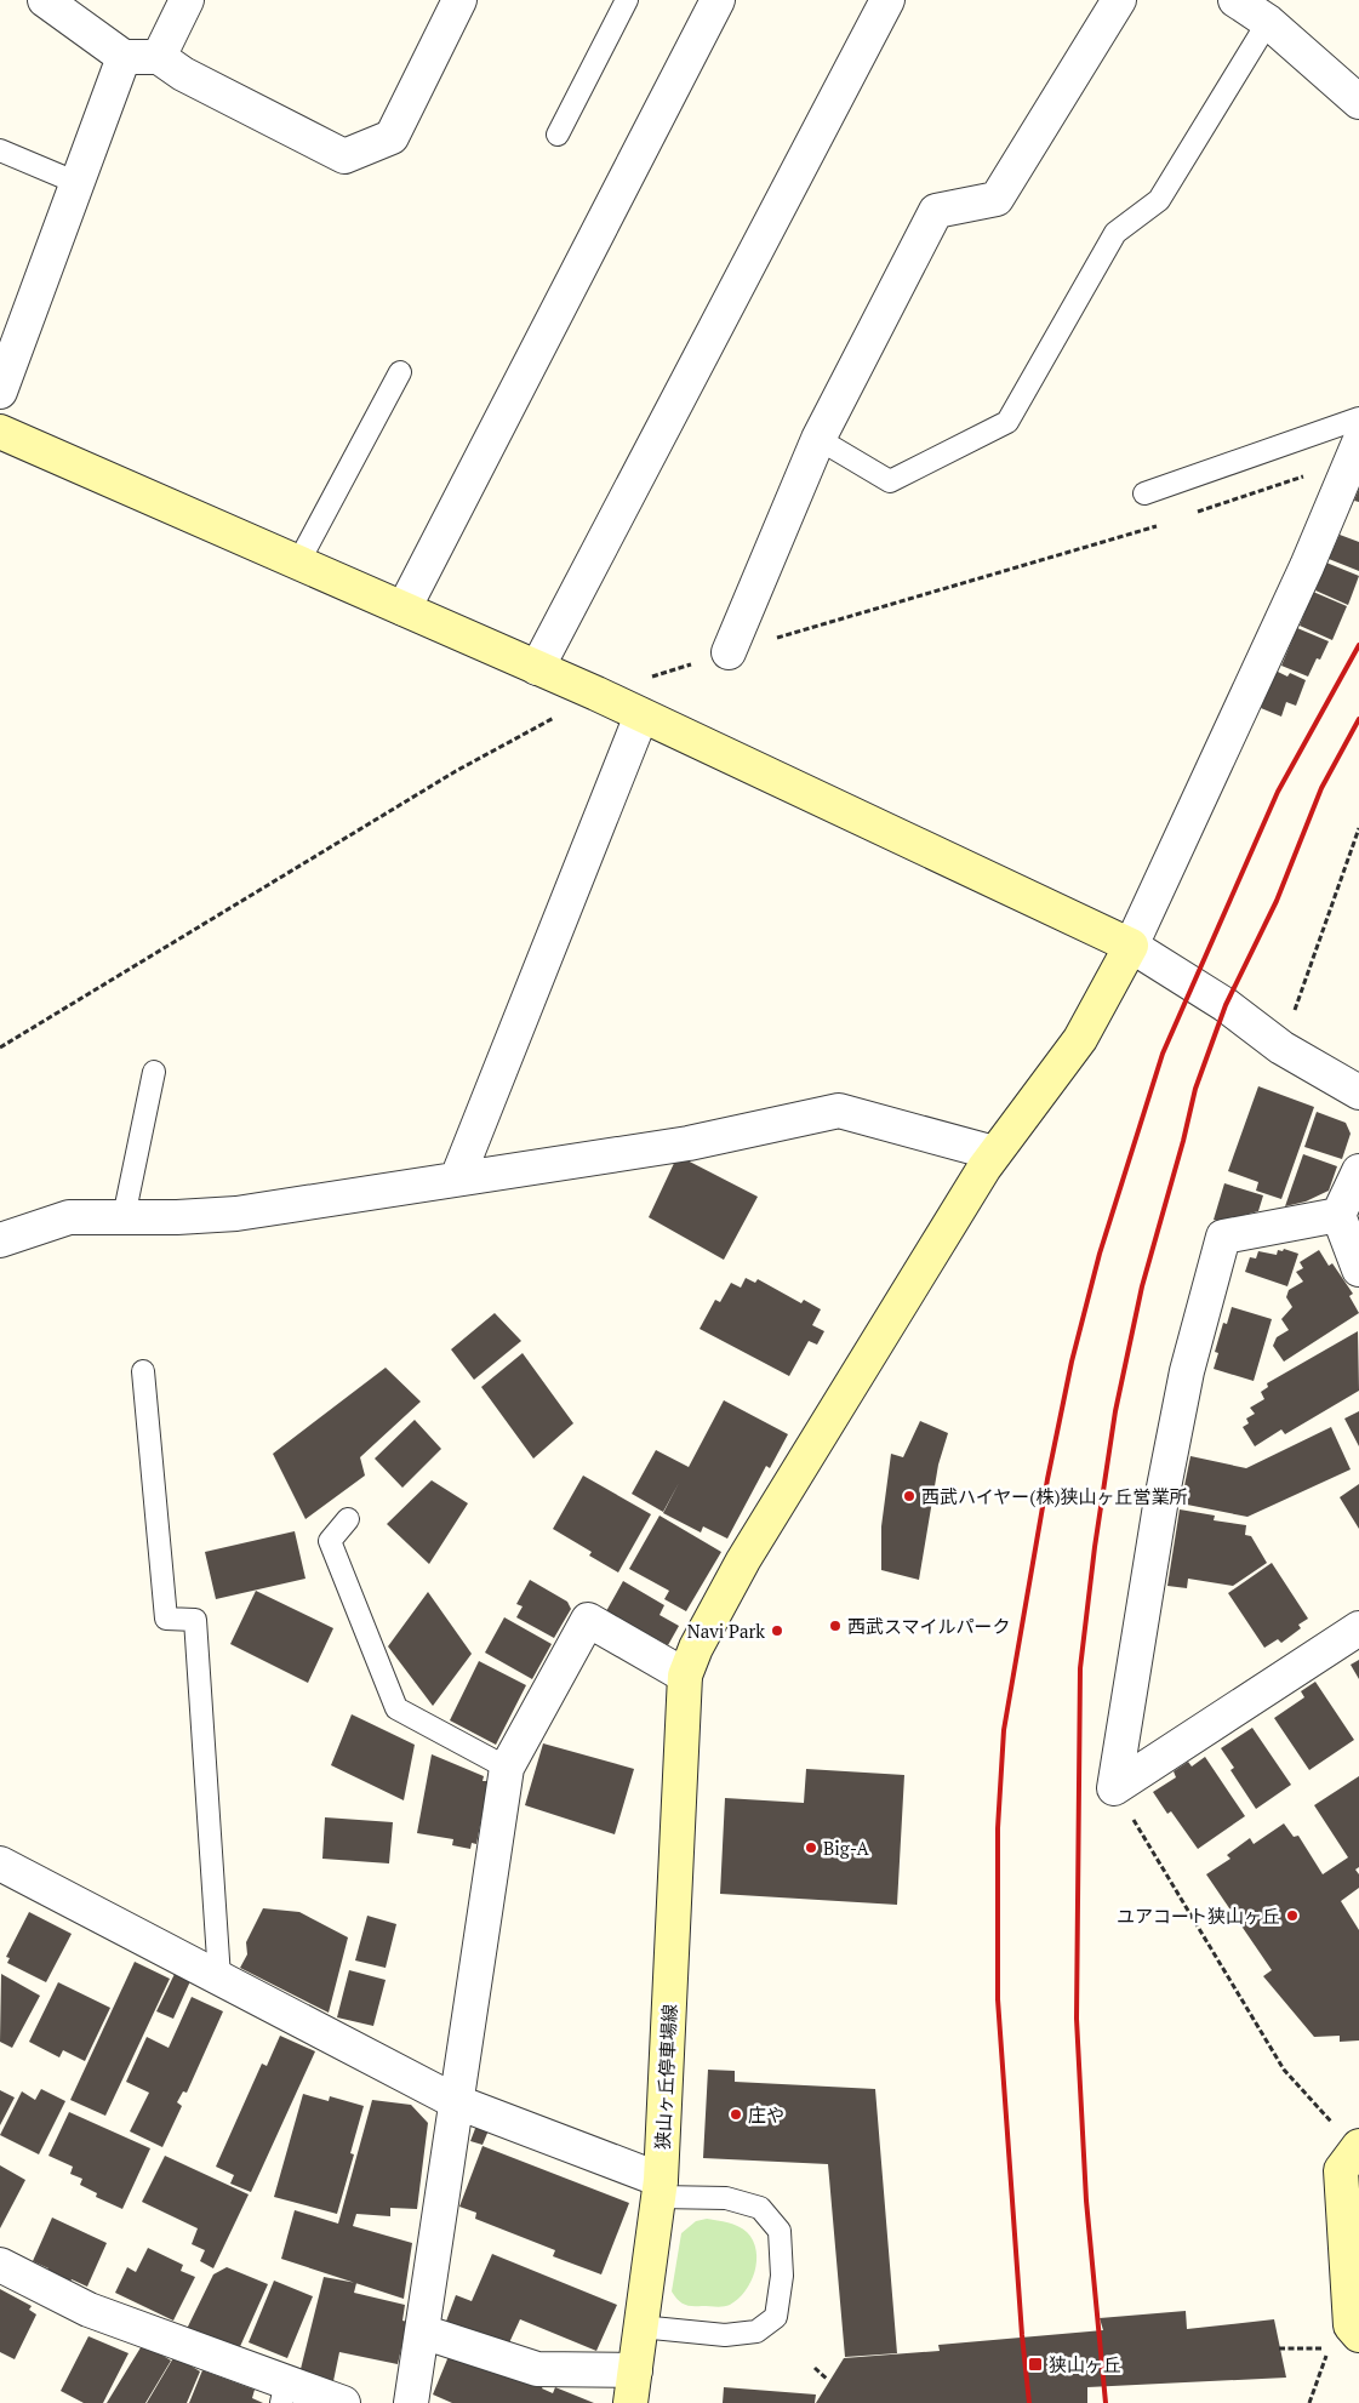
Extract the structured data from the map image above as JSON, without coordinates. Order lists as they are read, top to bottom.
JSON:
{
  "streets": {
    "street": ["狭山ヶ丘停車場線"]
  },
  "places": {
    "other": [
      "西武ハイヤー(株)狭山ヶ丘営業所",
      "西武スマイルパーク",
      "Navi Park",
      "Big-A",
      "ユアコート狭山ヶ丘",
      "庄や"
    ],
    "transit": ["狭山ヶ丘"]
  }
}
